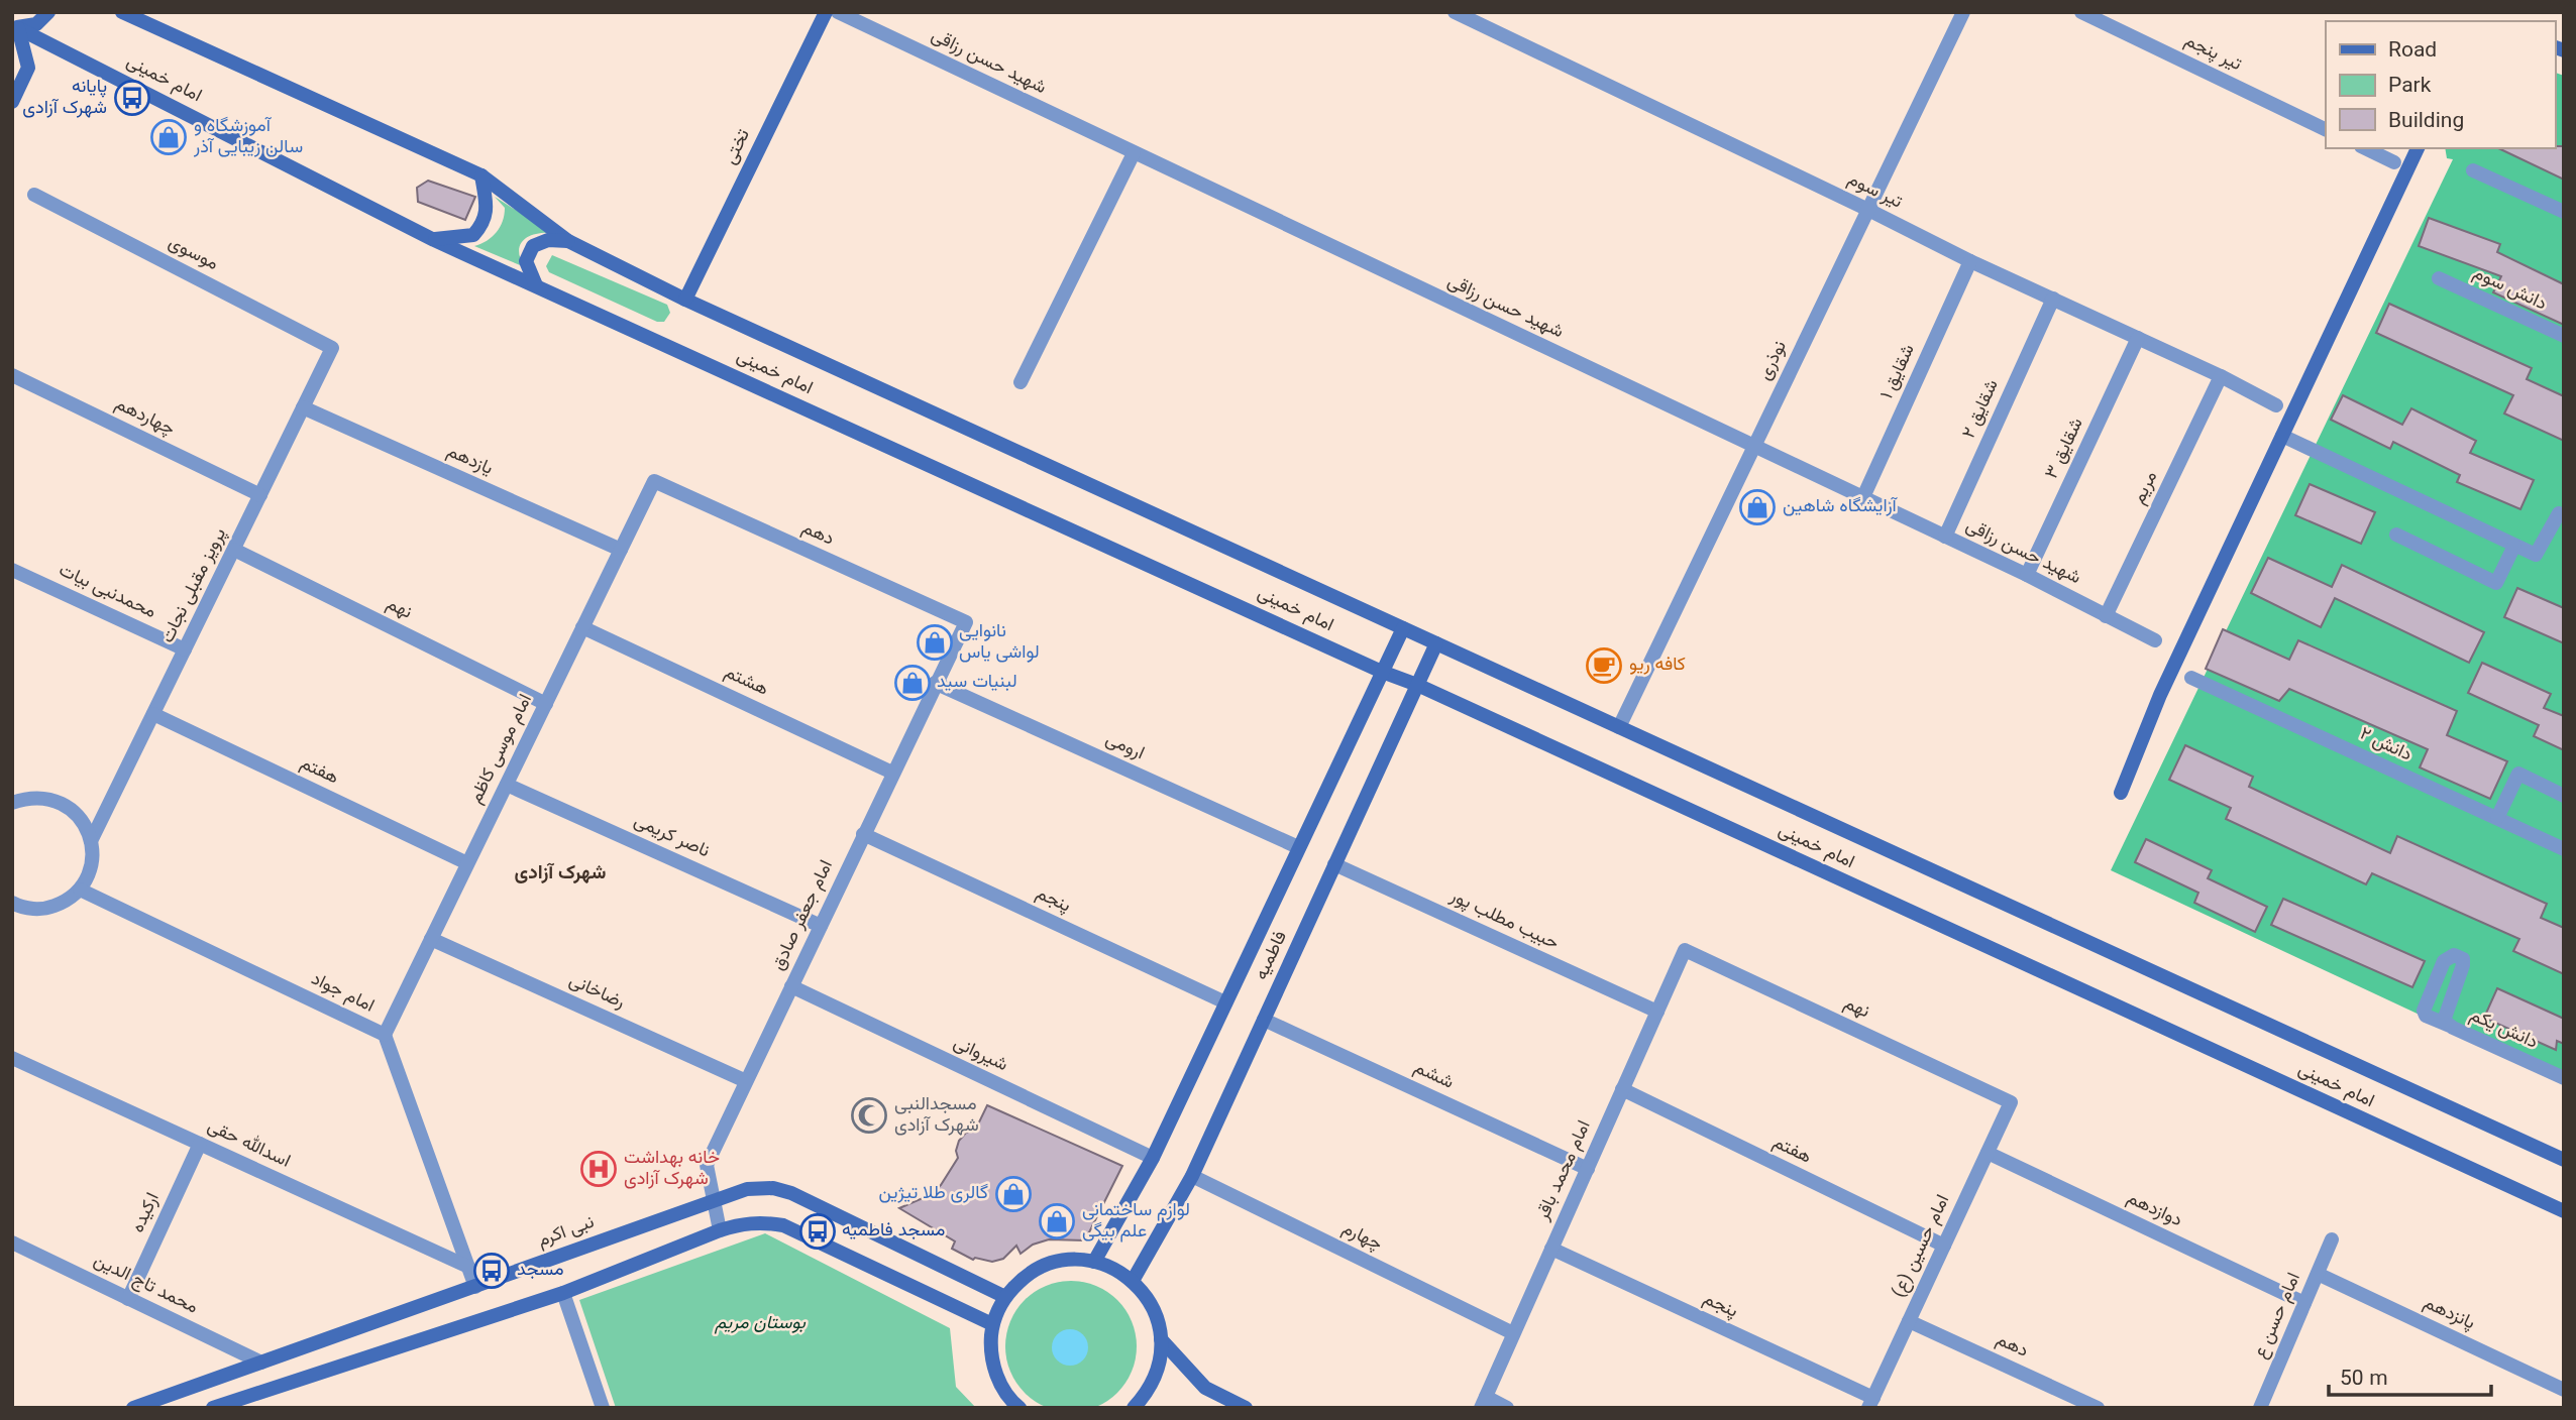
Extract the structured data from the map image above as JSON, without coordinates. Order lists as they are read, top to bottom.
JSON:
{
  "streets": {
    "street": [
      "تیر پنجم",
      "شهید حسن رزاقی",
      "امام خمینی",
      "تختی",
      "تیر سوم",
      "موسوی",
      "دانش سوم",
      "نوذری",
      "شقایق ۱",
      "شقایق ۲",
      "چهاردهم",
      "شقایق ۳",
      "یازدهم",
      "مریم",
      "دهم",
      "پرویز مقبلی نجات",
      "محمدنبی بیات",
      "نهم",
      "هشتم",
      "دانش ۲",
      "ارومی",
      "امام موسی کاظم",
      "هفتم",
      "ناصر کریمی",
      "پنجم",
      "امام جعفر صادق",
      "حبیب مطلب پور",
      "فاطمیه",
      "رضاخانی",
      "امام جواد",
      "دانش یکم",
      "شیروانی",
      "ششم",
      "اسدالله حقی",
      "امام محمد باقر",
      "دوازدهم",
      "ارکیده",
      "نبی اکرم",
      "چهارم",
      "امام حسین (ع)",
      "محمد تاج الدین",
      "پانزدهم",
      "امام حسن ع"
    ]
  },
  "crossings": [
    ["شهید حسن رزاقی", "نوذری"],
    ["شهید حسن رزاقی", "شقایق ۱"],
    ["شهید حسن رزاقی", "شقایق ۲"],
    ["شهید حسن رزاقی", "شقایق ۳"],
    ["شهید حسن رزاقی", "مریم"],
    ["امام خمینی", "تختی"],
    ["امام خمینی", "نوذری"],
    ["امام خمینی", "فاطمیه"],
    ["تیر سوم", "نوذری"],
    ["تیر سوم", "شقایق ۱"],
    ["تیر سوم", "شقایق ۲"],
    ["تیر سوم", "شقایق ۳"],
    ["تیر سوم", "مریم"],
    ["موسوی", "پرویز مقبلی نجات"],
    ["چهاردهم", "پرویز مقبلی نجات"],
    ["یازدهم", "پرویز مقبلی نجات"],
    ["یازدهم", "امام موسی کاظم"],
    ["دهم", "امام موسی کاظم"],
    ["دهم", "امام جعفر صادق"],
    ["دهم", "امام حسین (ع)"],
    ["پرویز مقبلی نجات", "محمدنبی بیات"],
    ["پرویز مقبلی نجات", "نهم"],
    ["پرویز مقبلی نجات", "هفتم"],
    ["نهم", "امام موسی کاظم"],
    ["نهم", "امام محمد باقر"],
    ["نهم", "امام حسین (ع)"],
    ["هشتم", "امام موسی کاظم"],
    ["هشتم", "امام جعفر صادق"],
    ["ارومی", "امام جعفر صادق"],
    ["ارومی", "فاطمیه"],
    ["امام موسی کاظم", "هفتم"],
    ["امام موسی کاظم", "ناصر کریمی"],
    ["امام موسی کاظم", "رضاخانی"],
    ["امام موسی کاظم", "امام جواد"],
    ["هفتم", "امام محمد باقر"],
    ["هفتم", "امام حسین (ع)"],
    ["ناصر کریمی", "امام جعفر صادق"],
    ["پنجم", "امام جعفر صادق"],
    ["پنجم", "فاطمیه"],
    ["پنجم", "امام محمد باقر"],
    ["پنجم", "امام حسین (ع)"],
    ["امام جعفر صادق", "رضاخانی"],
    ["امام جعفر صادق", "شیروانی"],
    ["امام جعفر صادق", "نبی اکرم"],
    ["حبیب مطلب پور", "فاطمیه"],
    ["حبیب مطلب پور", "امام محمد باقر"],
    ["فاطمیه", "شیروانی"],
    ["فاطمیه", "ششم"],
    ["فاطمیه", "چهارم"],
    ["امام جواد", "اسدالله حقی"],
    ["امام جواد", "نبی اکرم"],
    ["ششم", "امام محمد باقر"],
    ["اسدالله حقی", "ارکیده"],
    ["امام محمد باقر", "چهارم"],
    ["دوازدهم", "امام حسین (ع)"],
    ["دوازدهم", "امام حسن ع"],
    ["ارکیده", "محمد تاج الدین"],
    ["نبی اکرم", "محمد تاج الدین"],
    ["پانزدهم", "امام حسن ع"]
  ],
  "districts": ["شهرک آزادی"],
  "parks": ["بوستان مریم"],
  "places": {
    "bus stop": ["پایانه شهرک آزادی", "مسجد فاطمیه", "مسجد"],
    "shop": [
      "آموزشگاه و سالن زیبایی آذر",
      "آرایشگاه شاهین",
      "نانوایی لواشی یاس",
      "لبنیات سید",
      "گالری طلا تیژین",
      "لوازم ساختمانی علم بیگی"
    ],
    "cafe": ["کافه ریو"],
    "mosque": ["مسجدالنبی شهرک آزادی"],
    "hospital": ["خانه بهداشت شهرک آزادی"]
  },
  "legend": ["Road", "Park", "Building"],
  "scale_bar": "50 m"
}
